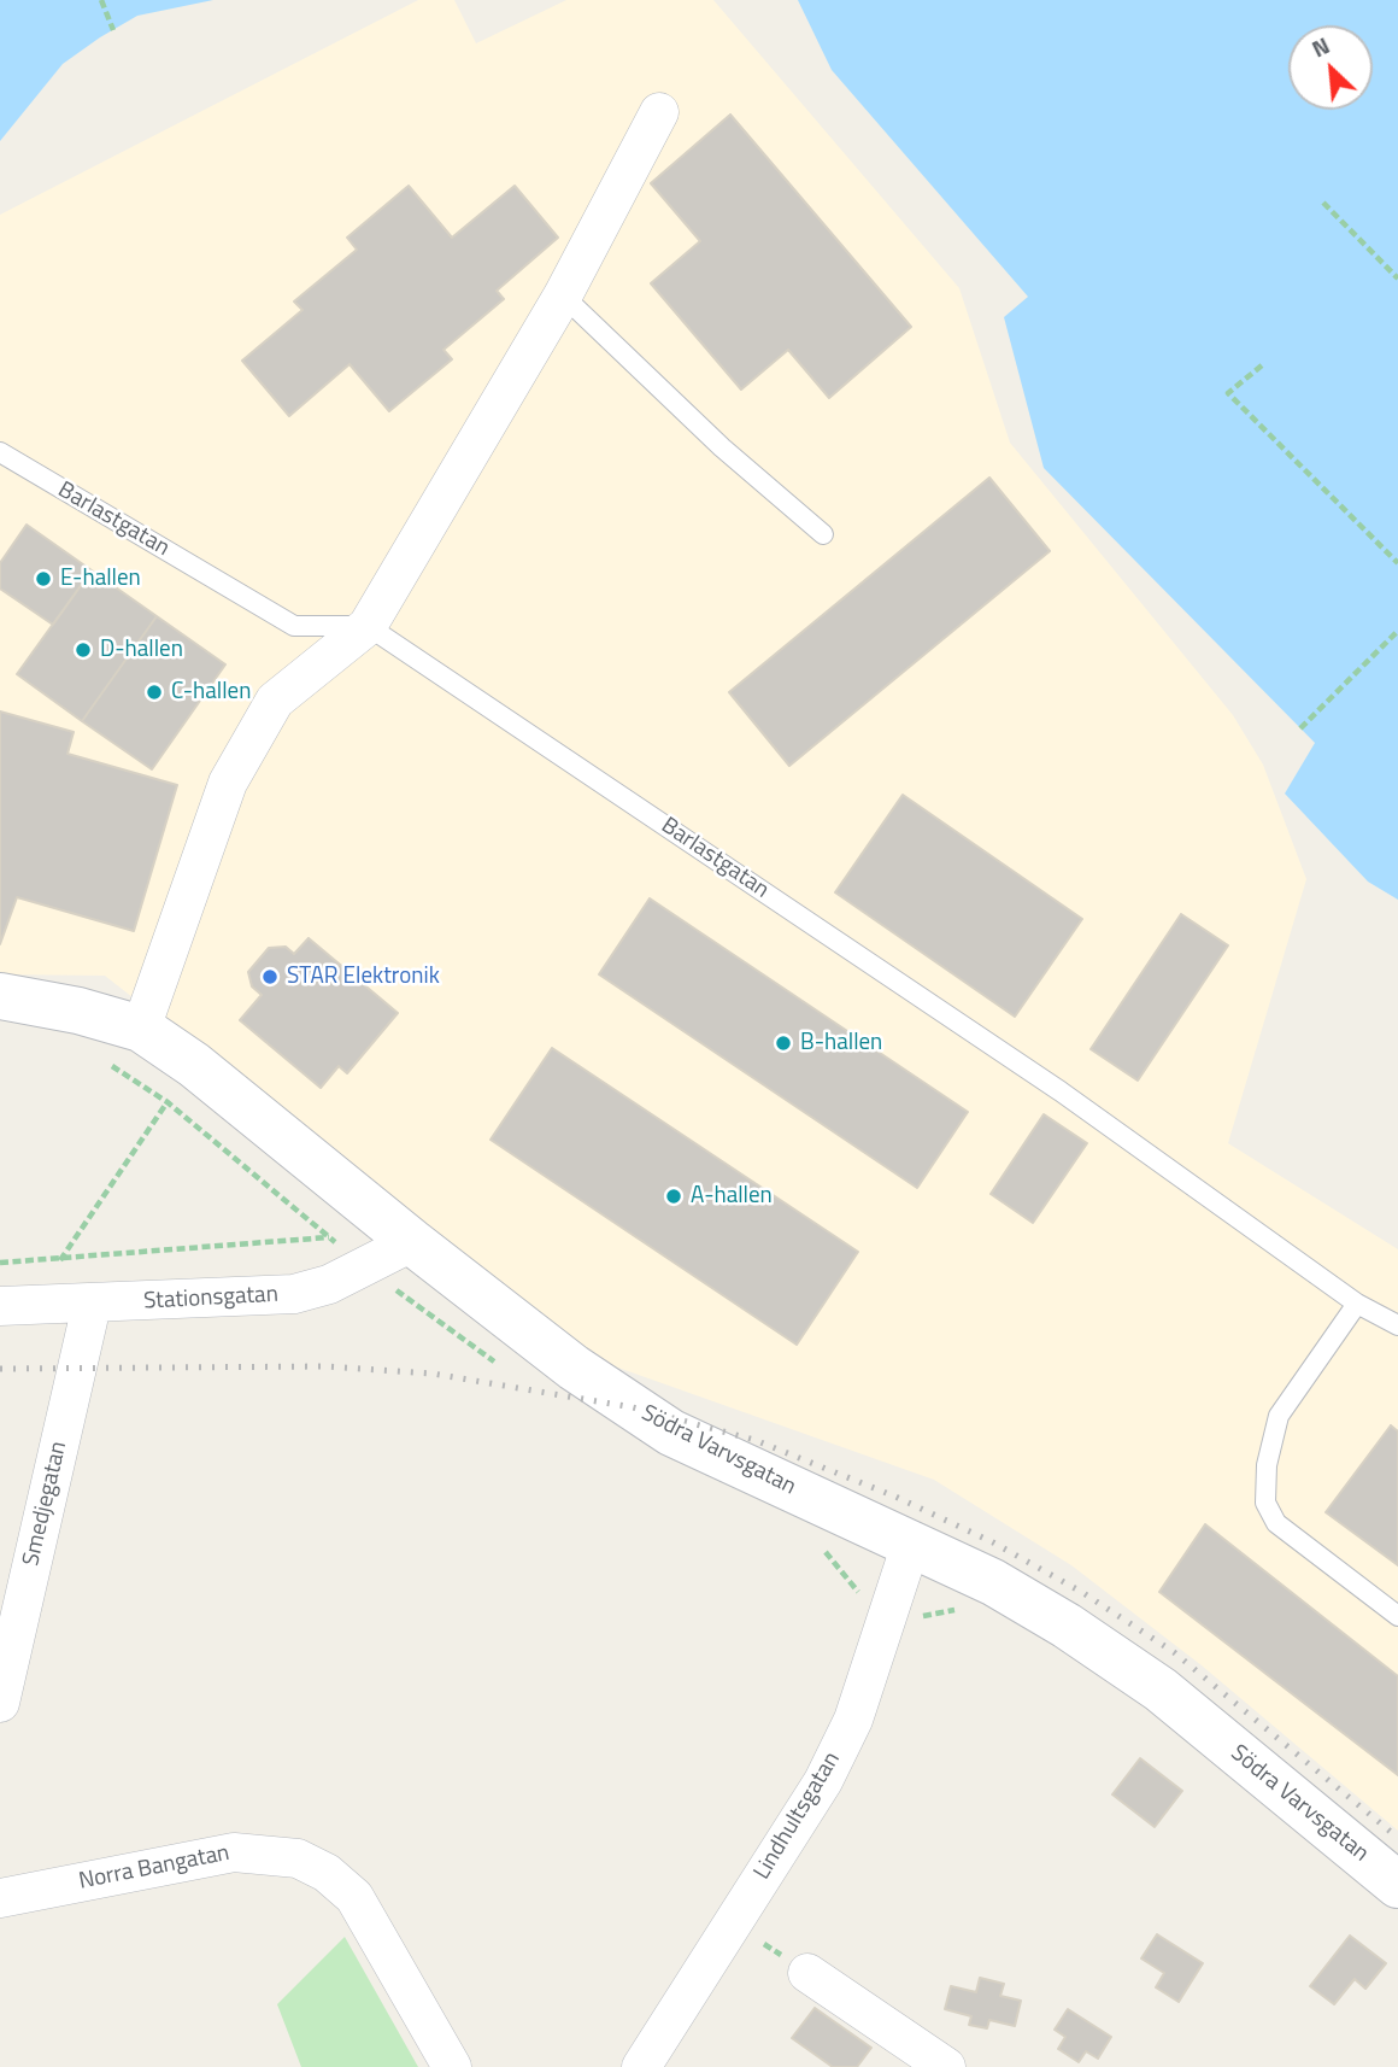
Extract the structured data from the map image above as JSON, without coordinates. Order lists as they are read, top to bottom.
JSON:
{
  "streets": {
    "street": [
      "Stationsgatan",
      "Södra Varvsgatan",
      "Smedjegatan",
      "Lindhultsgatan",
      "Norra Bangatan"
    ],
    "lane": ["Barlastgatan"]
  },
  "crossings": [
    ["Stationsgatan", "Södra Varvsgatan"],
    ["Stationsgatan", "Smedjegatan"],
    ["Södra Varvsgatan", "Lindhultsgatan"]
  ],
  "places": [
    "E-hallen",
    "D-hallen",
    "C-hallen",
    "STAR Elektronik",
    "B-hallen",
    "A-hallen"
  ],
  "north": "top left"
}
